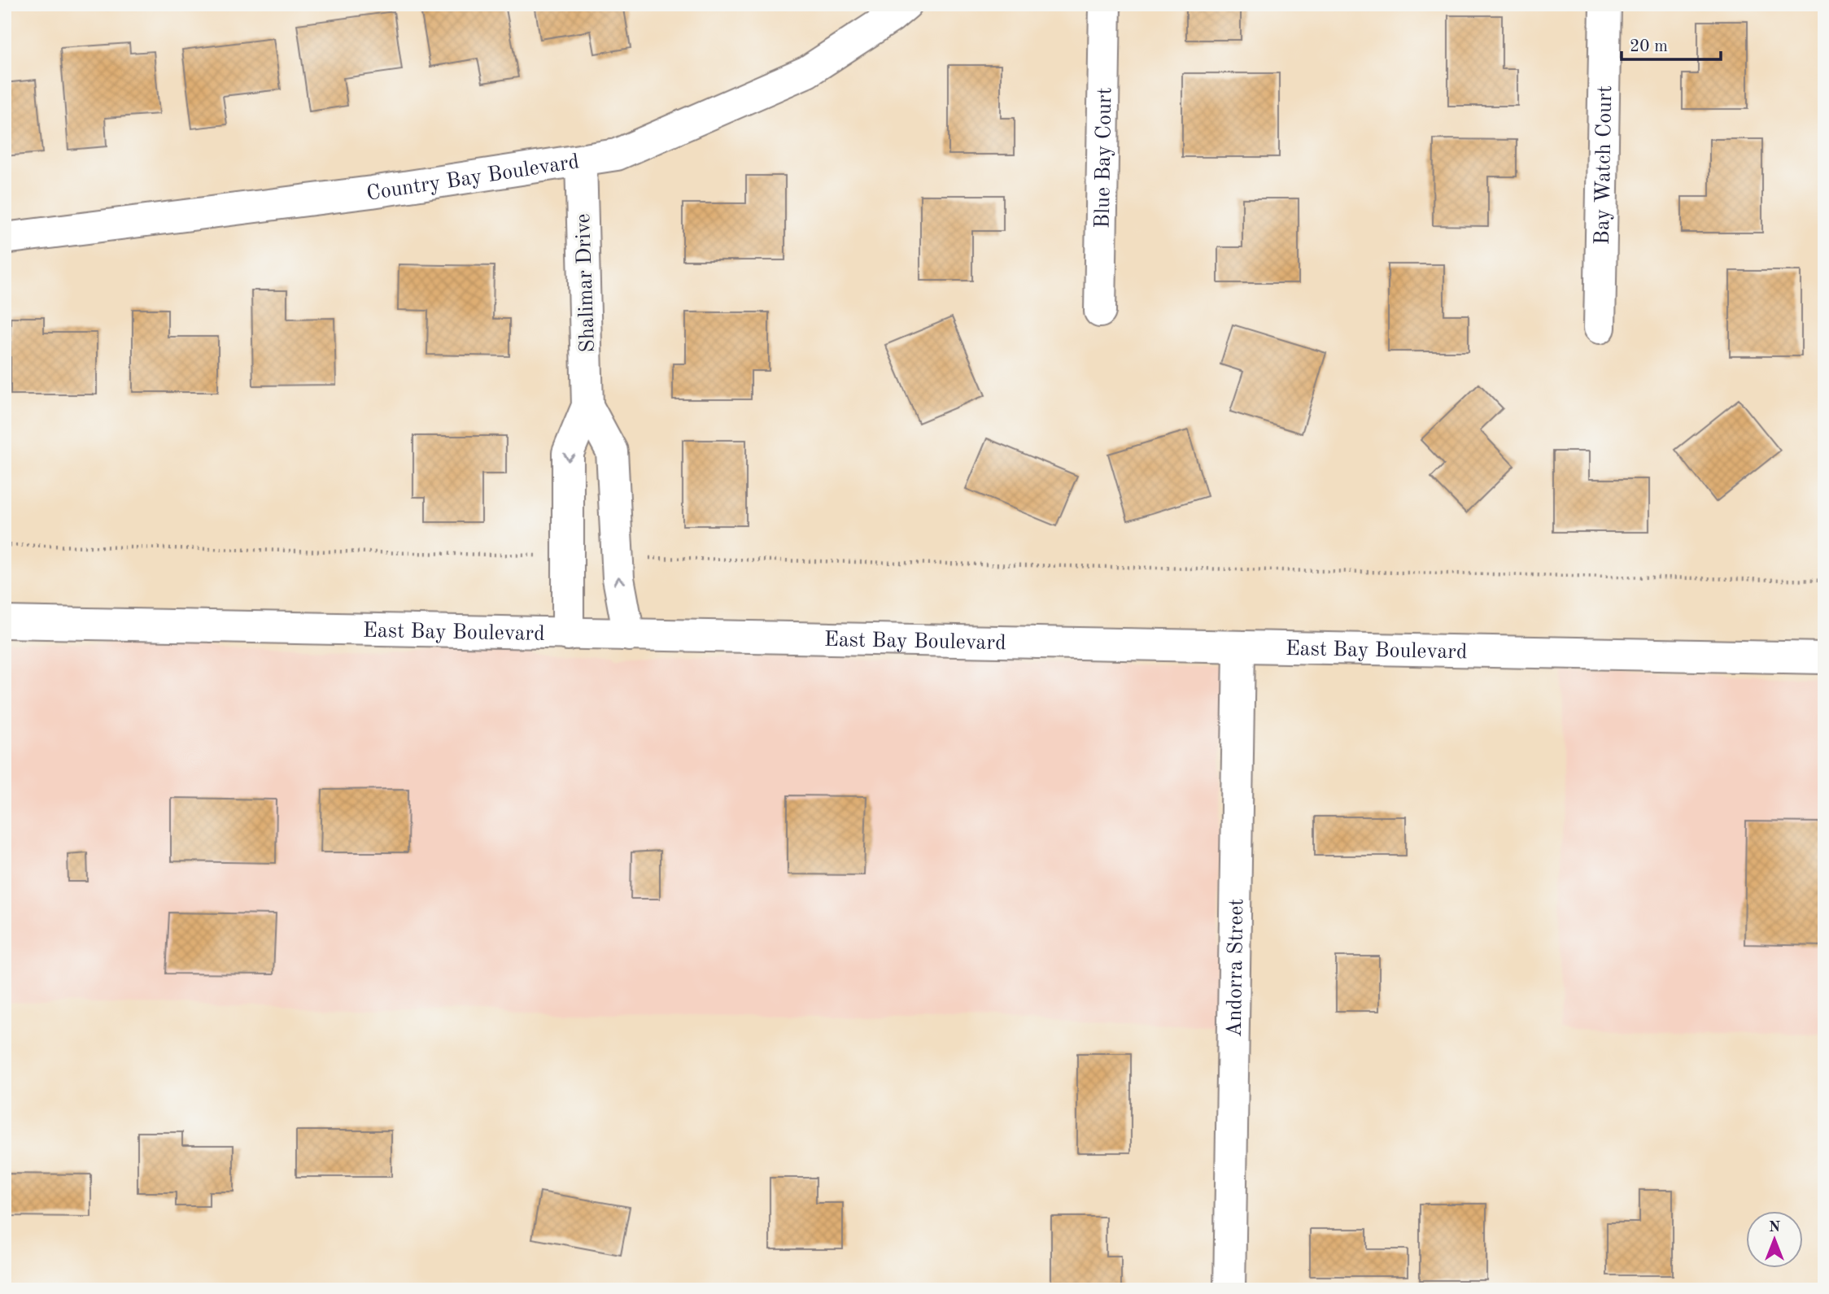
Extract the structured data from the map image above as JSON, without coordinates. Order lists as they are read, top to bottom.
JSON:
{
  "streets": {
    "street": [
      "Blue Bay Court",
      "Bay Watch Court",
      "Country Bay Boulevard",
      "Shalimar Drive",
      "East Bay Boulevard",
      "Andorra Street"
    ]
  },
  "crossings": [
    ["Country Bay Boulevard", "Shalimar Drive"],
    ["Shalimar Drive", "East Bay Boulevard"],
    ["East Bay Boulevard", "Andorra Street"]
  ],
  "scale_bar": "20 m",
  "north": "top"
}
